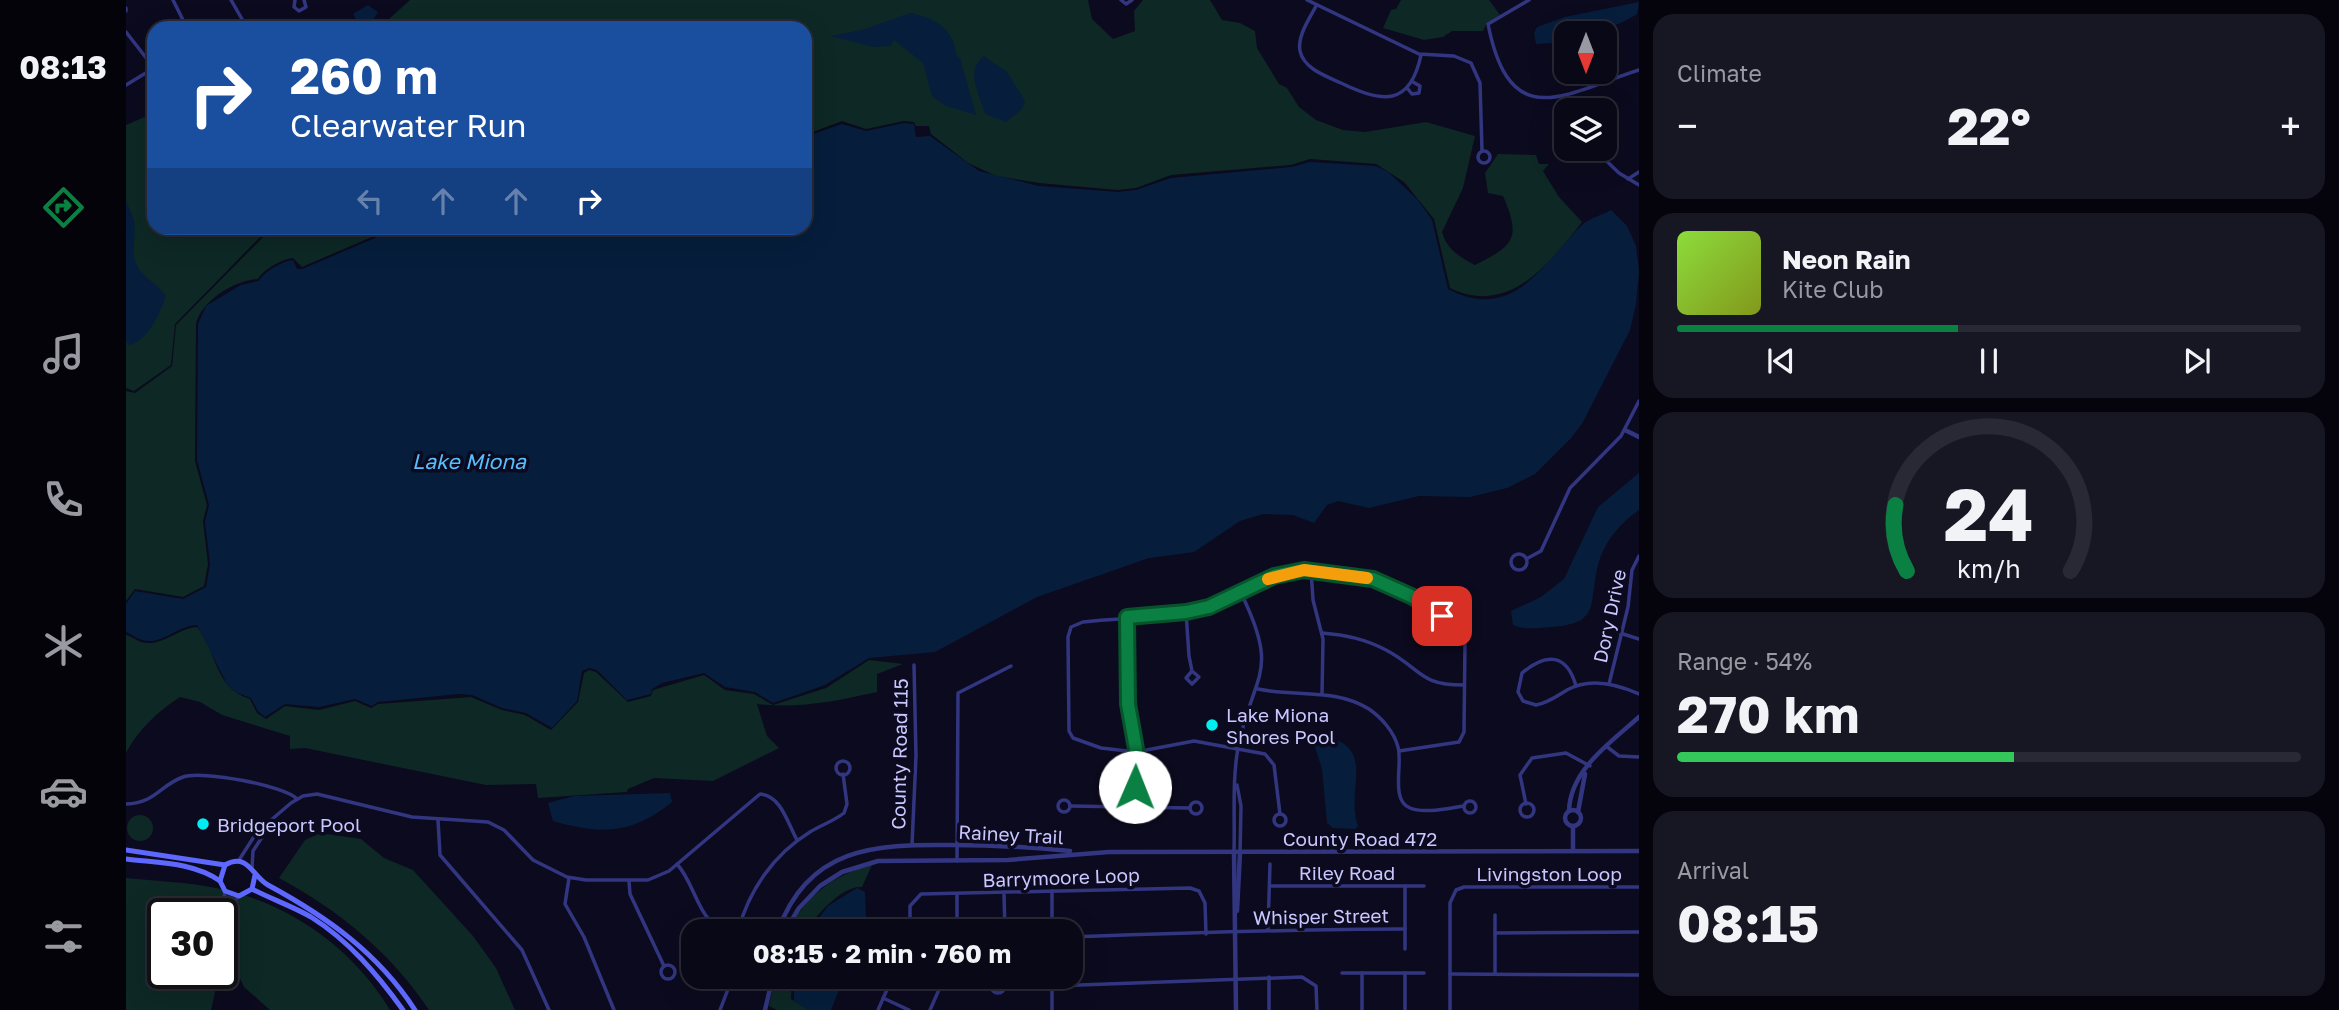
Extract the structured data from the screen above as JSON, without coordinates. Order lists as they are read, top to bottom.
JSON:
{
  "streets": {
    "street": [
      "Dory Drive",
      "County Road 115",
      "Rainey Trail",
      "County Road 472",
      "Riley Road",
      "Livingston Loop",
      "Barrymoore Loop",
      "Whisper Street"
    ]
  },
  "crossings": [
    ["County Road 115", "Rainey Trail"],
    ["Rainey Trail", "County Road 472"],
    ["Barrymoore Loop", "Whisper Street"]
  ],
  "water": ["Lake Miona"],
  "places": ["Lake Miona Shores Pool", "Bridgeport Pool"],
  "north": "bottom",
  "page": {
    "tabs": "08:13",
    "tile": [
      "Climate",
      ["Range · 54%", "270 km"],
      ["Arrival", "08:15"]
    ],
    "turn": ["260 m", "Clearwater Run"],
    "heat": ["−", "22°", "+"],
    "song": ["Neon Rain", "Kite Club"],
    "limit": "30",
    "trip": "08:15 · 2 min · 760 m",
    "gauge": ["24", "km/h"]
  }
}
